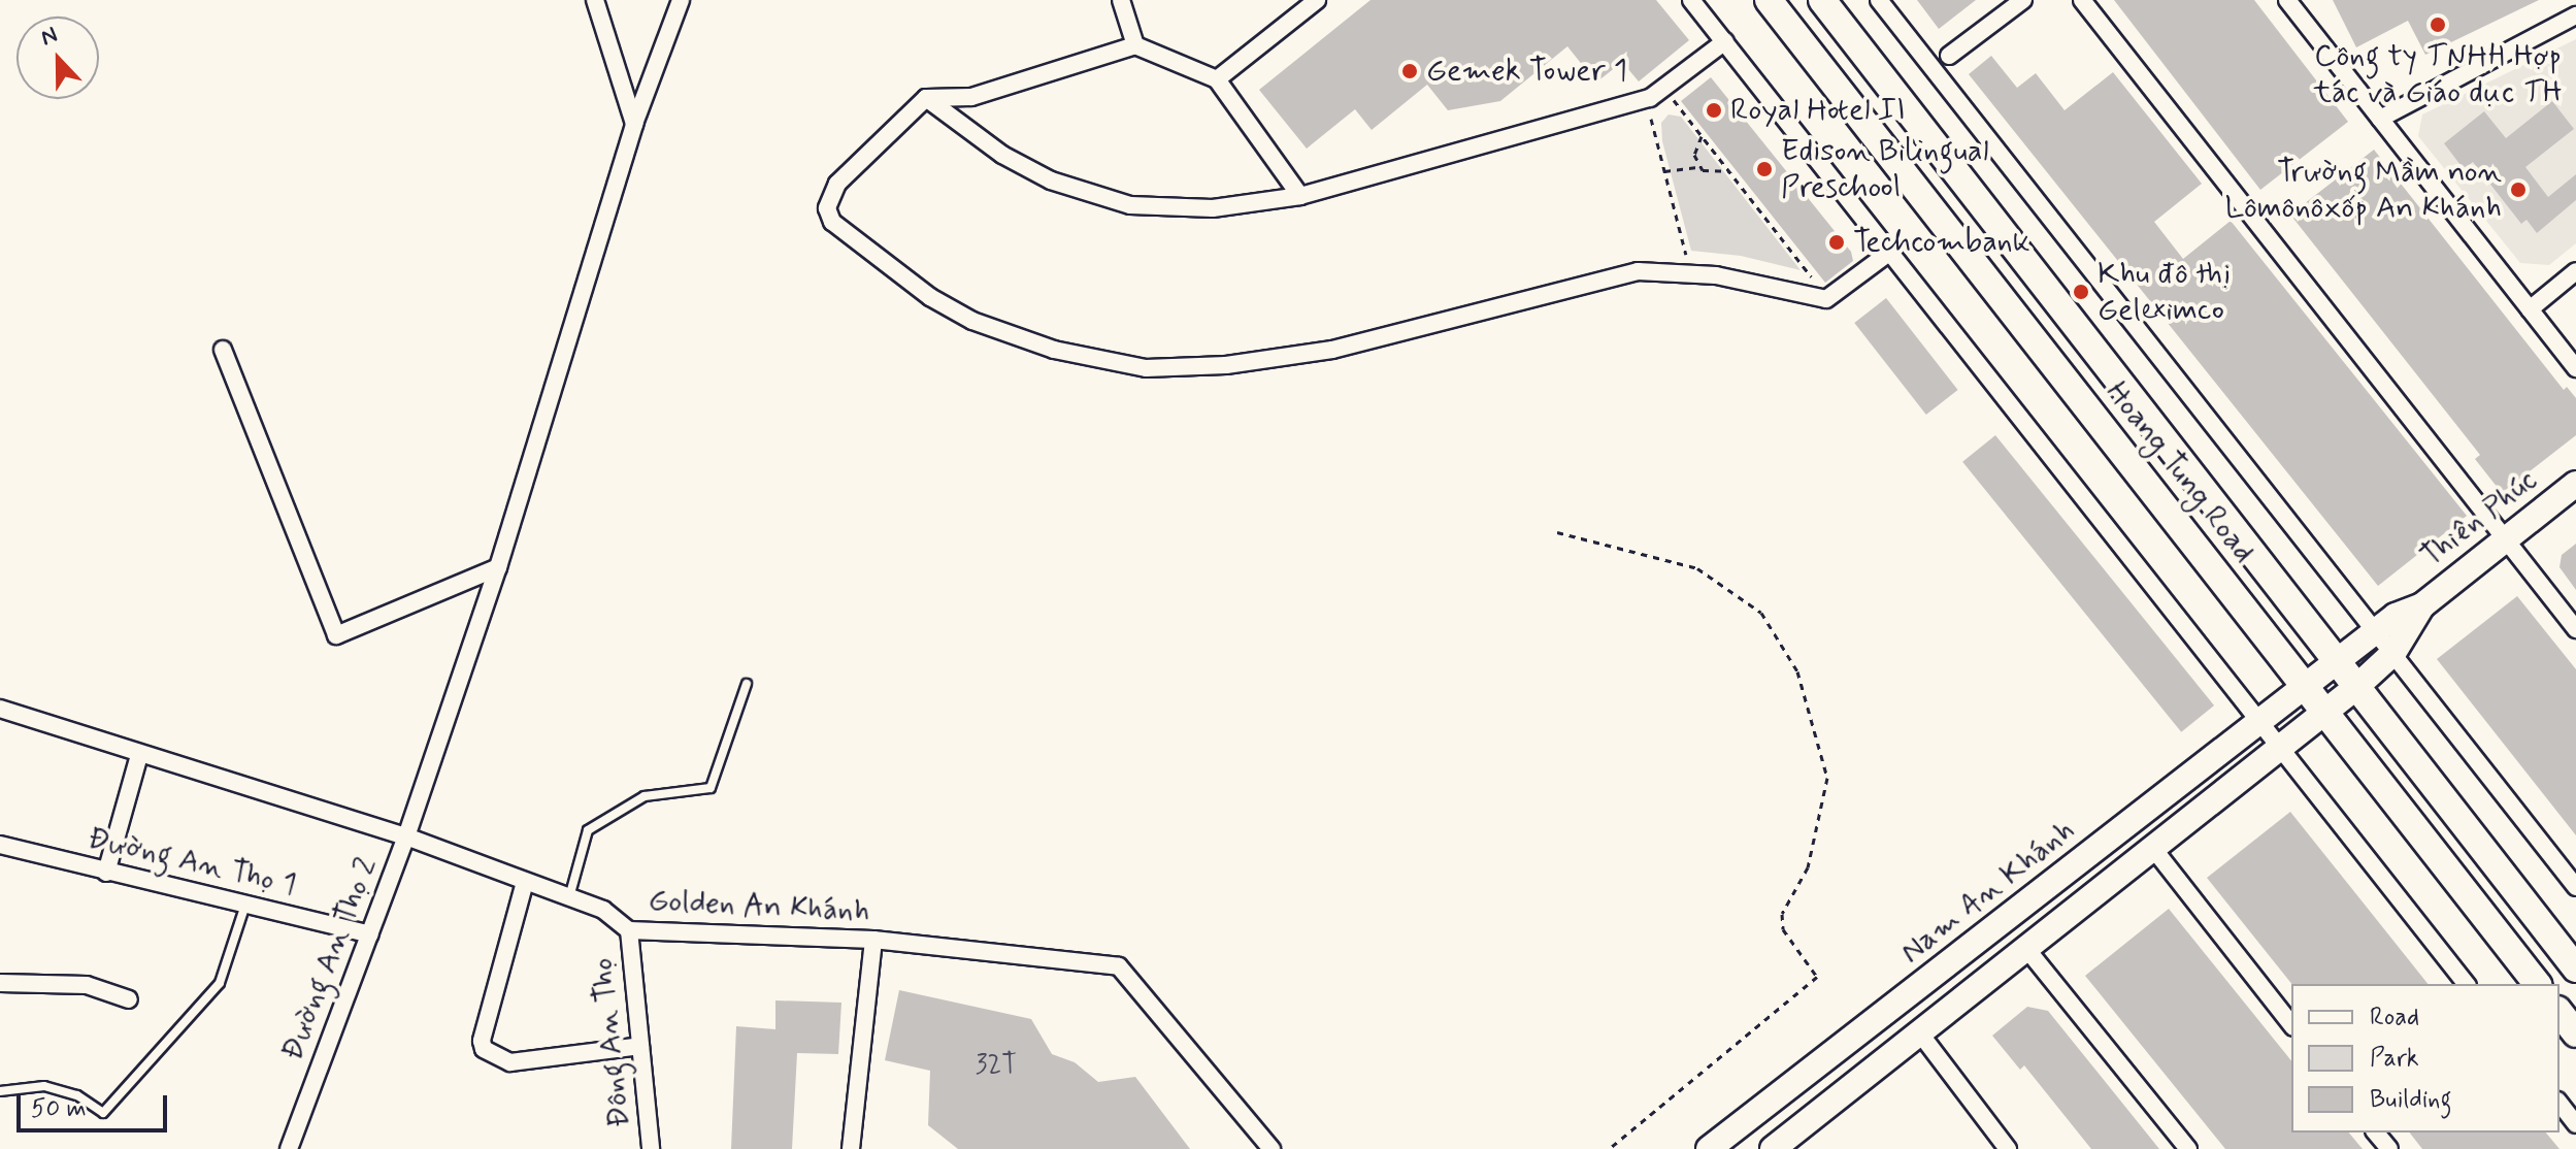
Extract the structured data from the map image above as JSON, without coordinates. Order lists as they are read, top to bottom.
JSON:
{
  "streets": {
    "main road": ["Hoang Tung Road"],
    "street": [
      "Thiên Phúc",
      "Đường An Thọ 1",
      "Nam An Khánh",
      "Golden An Khánh",
      "Đường An Thọ 2",
      "Đông An Thọ"
    ]
  },
  "crossings": [
    ["Hoang Tung Road", "Thiên Phúc"],
    ["Hoang Tung Road", "Nam An Khánh"],
    ["Thiên Phúc", "Nam An Khánh"],
    ["Đường An Thọ 1", "Đường An Thọ 2"],
    ["Golden An Khánh", "Đường An Thọ 2"],
    ["Golden An Khánh", "Đông An Thọ"]
  ],
  "places": [
    "Công ty TNHH Hợp tác và Giáo dục TH",
    "Gemek Tower 1",
    "Royal Hotel II",
    "Edison Bilingual Preschool",
    "Trường Mầm non Lômônôxốp An Khánh",
    "Techcombank",
    "Khu đô thị Geleximco"
  ],
  "house_numbers": ["32T"],
  "legend": ["Road", "Park", "Building"],
  "scale_bar": "50 m",
  "north": "top"
}
